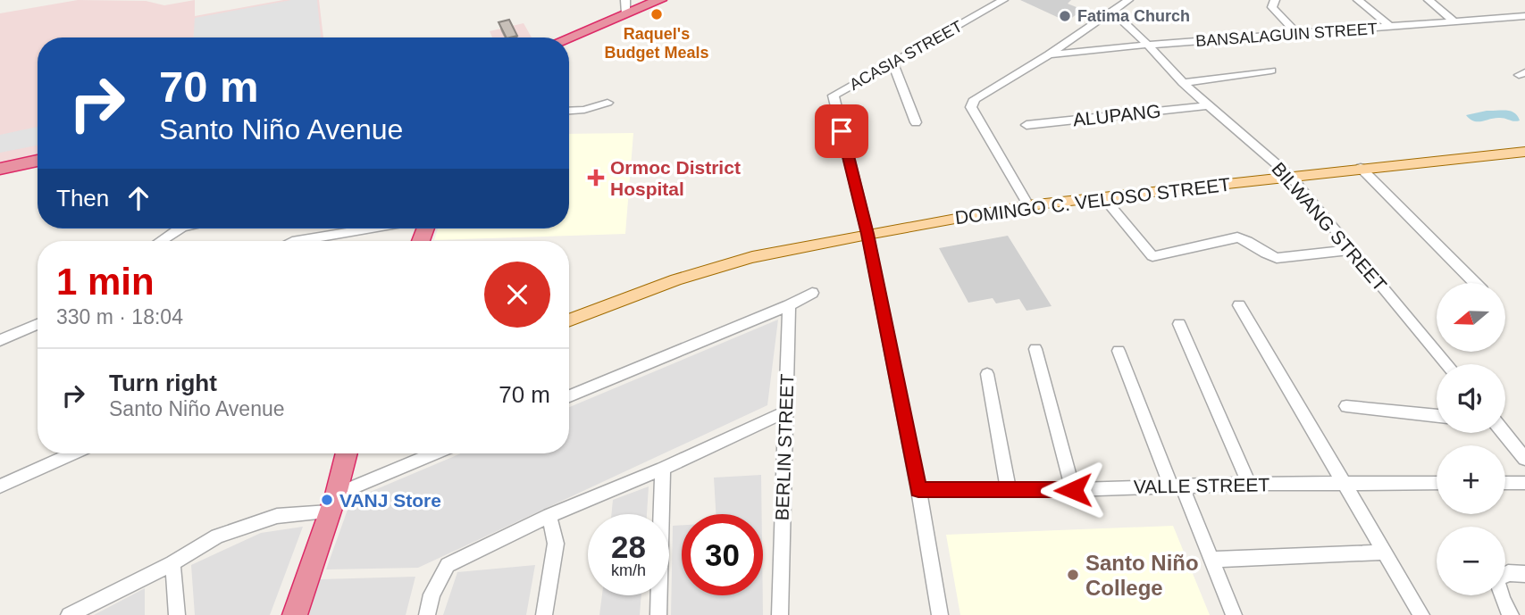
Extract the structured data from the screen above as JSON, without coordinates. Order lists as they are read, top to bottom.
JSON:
{
  "streets": {
    "main road": ["DOMINGO C. VELOSO STREET"],
    "street": [
      "BANSALAGUIN STREET",
      "ACASIA STREET",
      "ALUPANG",
      "BILWANG STREET",
      "BERLIN STREET",
      "VALLE STREET"
    ]
  },
  "crossings": [
    ["BANSALAGUIN STREET", "BILWANG STREET"],
    ["ACASIA STREET", "DOMINGO C. VELOSO STREET"],
    ["ALUPANG", "BILWANG STREET"],
    ["DOMINGO C. VELOSO STREET", "BILWANG STREET"]
  ],
  "places": {
    "other": [
      "Raquel's Budget Meals",
      "Fatima Church",
      "VANJ Store",
      "Santo Niño College"
    ],
    "health": ["Ormoc District Hospital"]
  },
  "north": "left",
  "page": {
    "turn": ["70 m", "Santo Niño Avenue"],
    "then": "Then",
    "heading": ["1 min", "330 m · 18:04"],
    "map_buttons": ["+", "−"],
    "list": [
      {
        "name": "Turn right",
        "note": "Santo Niño Avenue",
        "value": "70 m"
      }
    ],
    "speed": "28 km/h",
    "limit": "30"
  }
}
